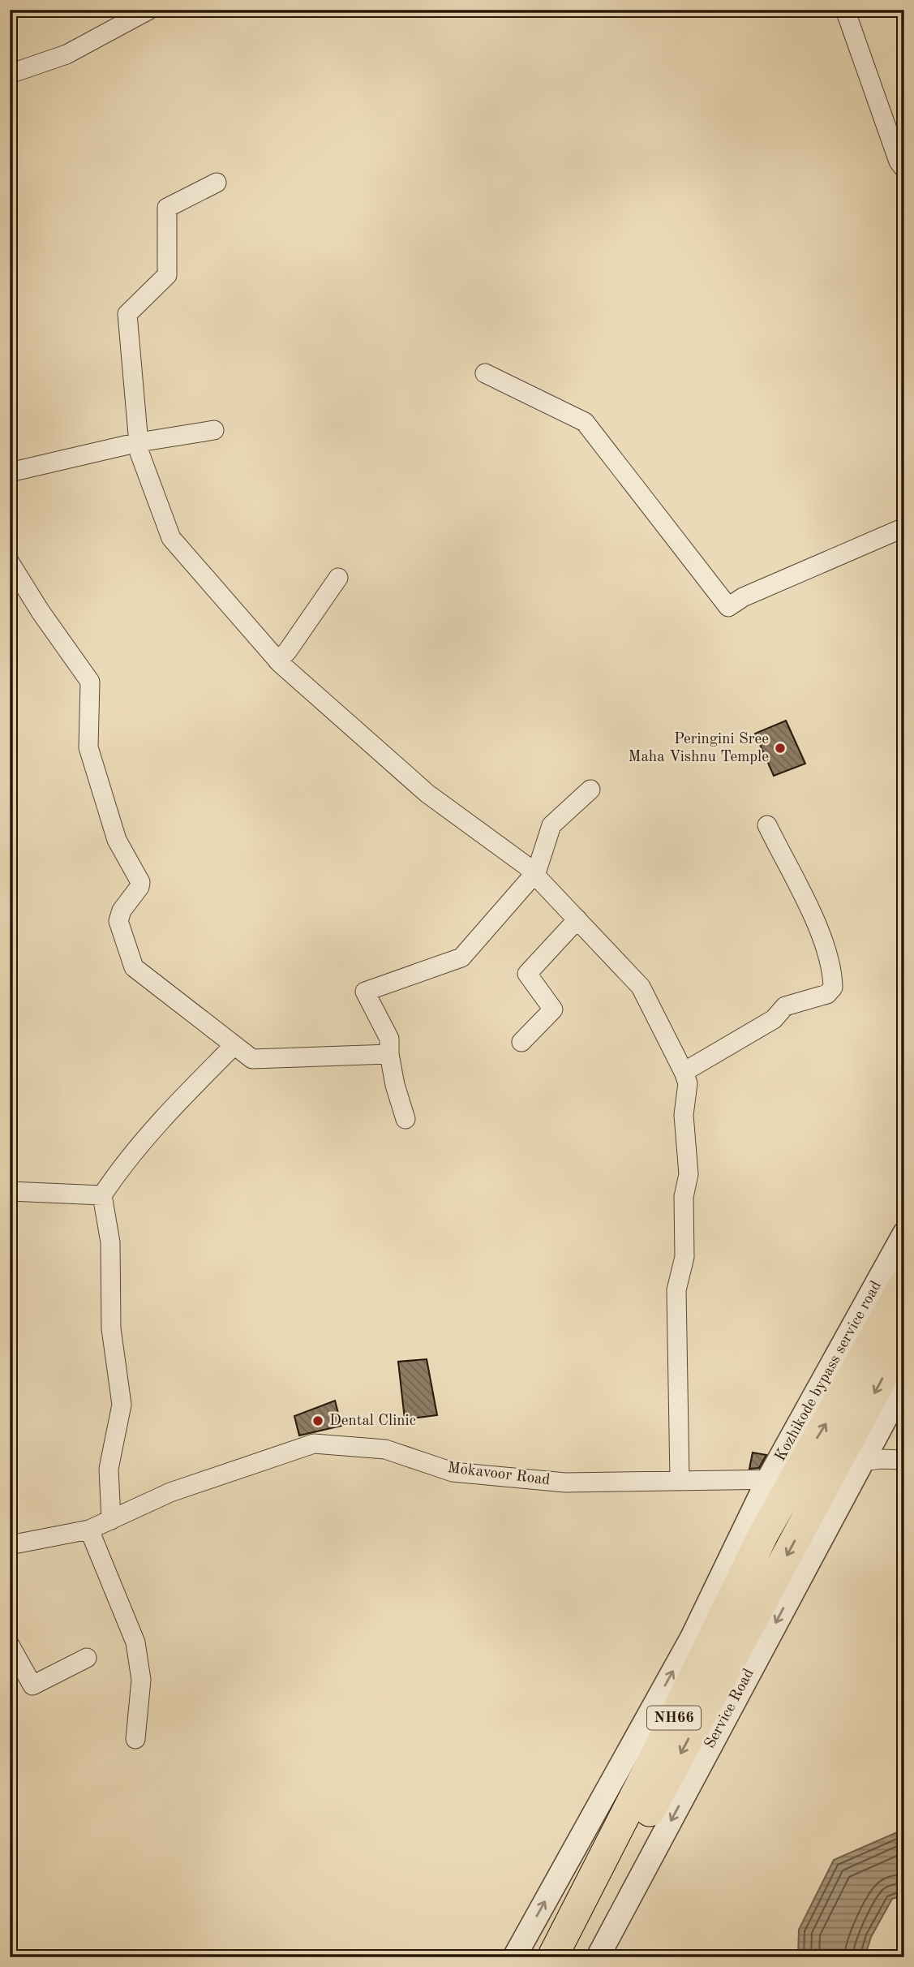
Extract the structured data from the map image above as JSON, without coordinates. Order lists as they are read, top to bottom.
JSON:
{
  "streets": {
    "highway": ["NH66"],
    "street": ["Kozhikode bypass service road", "Mokavoor Road", "Service Road"]
  },
  "crossings": [
    ["Kozhikode bypass service road", "Mokavoor Road"],
    ["Kozhikode bypass service road", "NH66"],
    ["Mokavoor Road", "Service Road"],
    ["Mokavoor Road", "NH66"]
  ],
  "one_way": ["Kozhikode bypass service road", "Service Road"],
  "places": ["Peringini Sree Maha Vishnu Temple", "Dental Clinic"]
}
